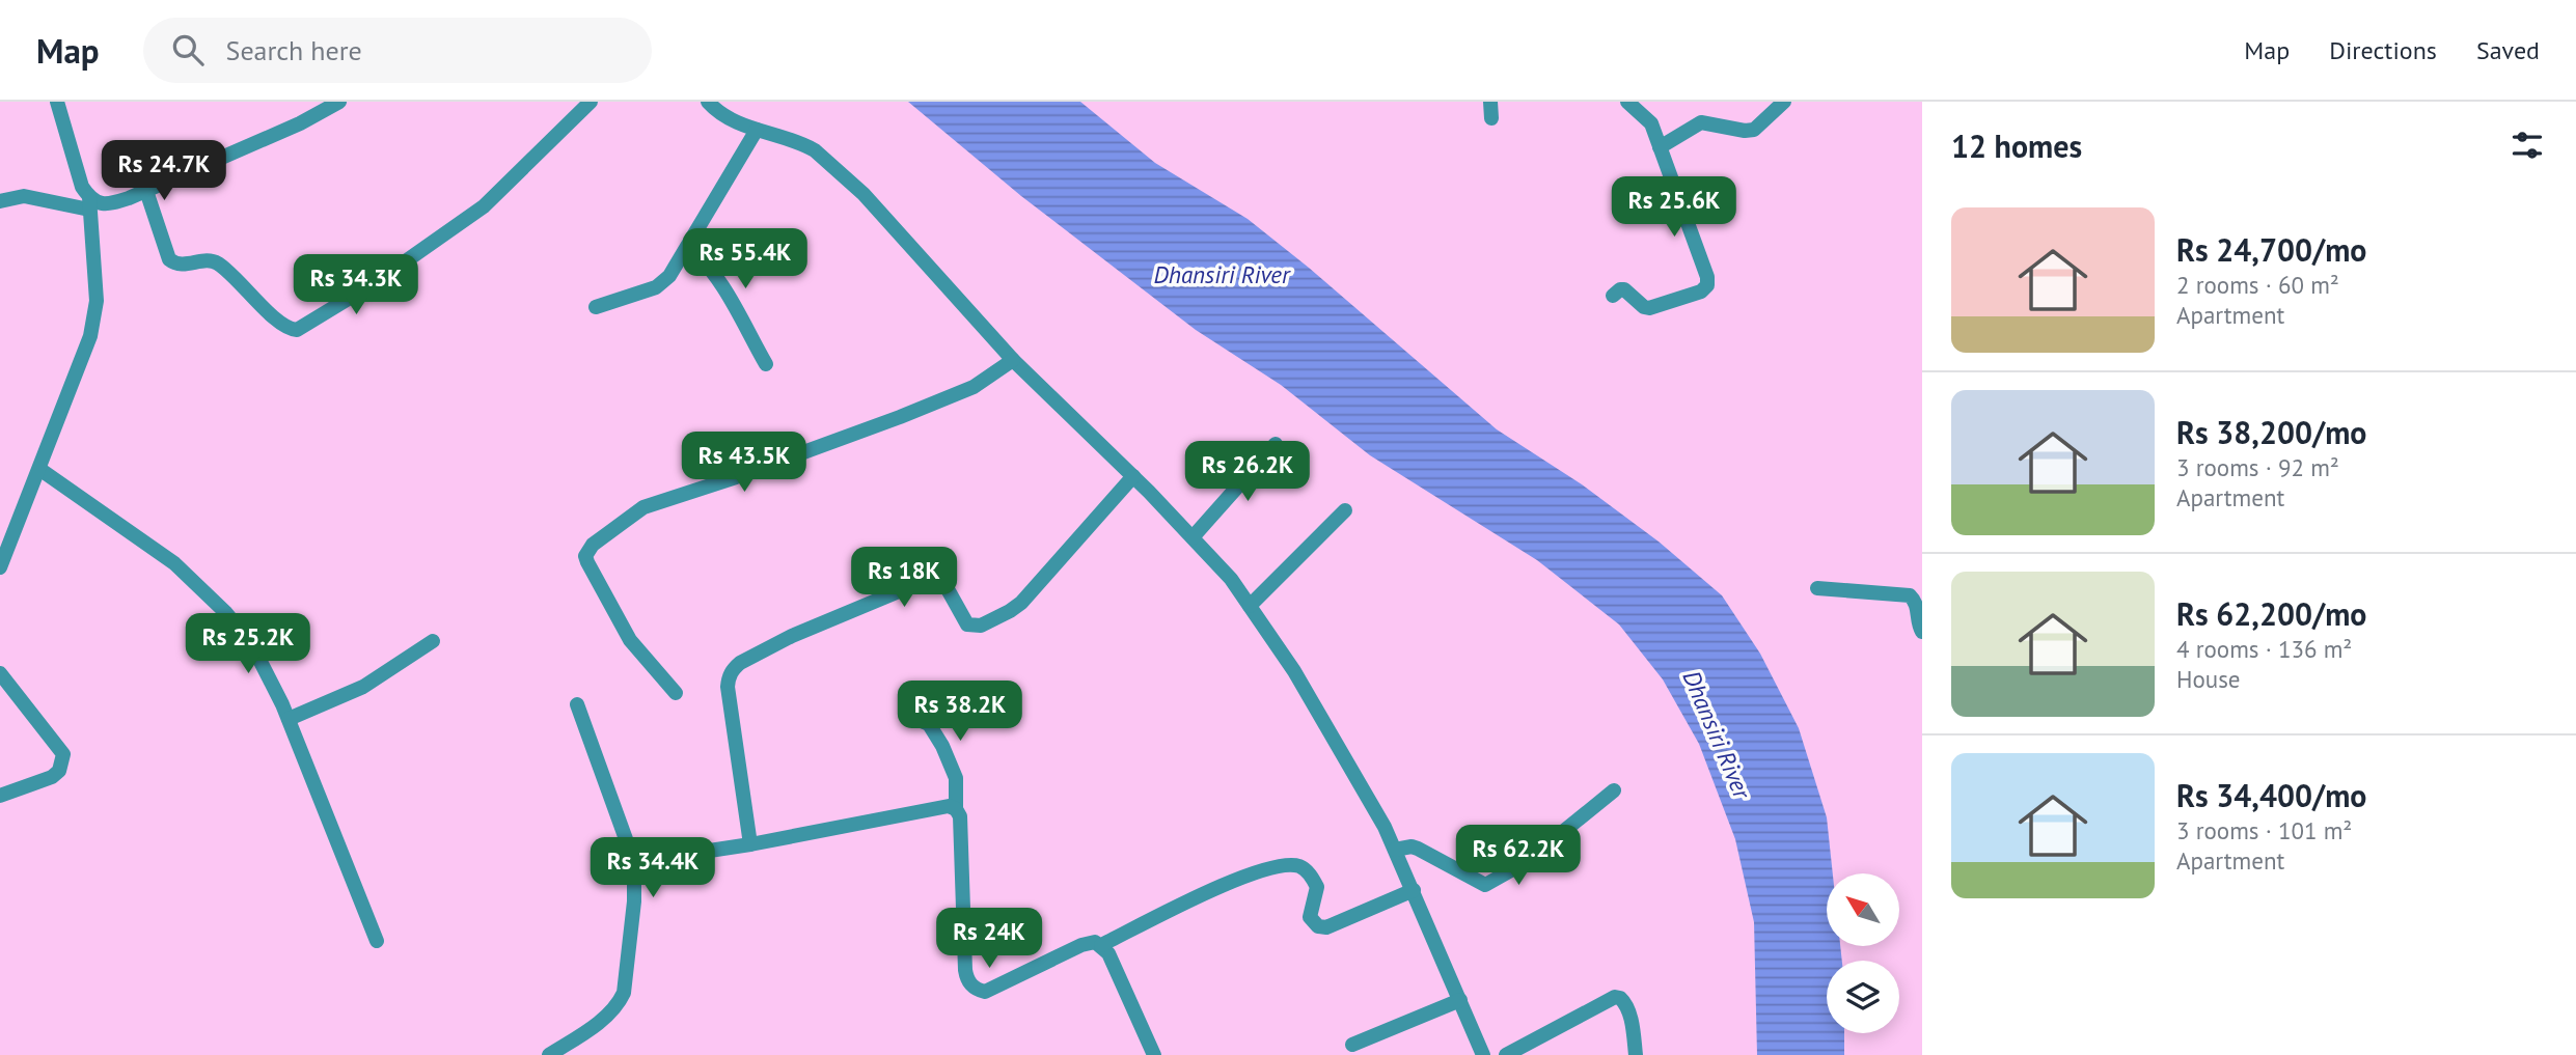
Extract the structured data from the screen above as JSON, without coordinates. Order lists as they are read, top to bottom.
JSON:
{
  "water": ["Dhansiri River"],
  "north": "top left",
  "page": {
    "header": "Map",
    "search": "Search here",
    "nav": ["Map", "Directions", "Saved"],
    "heading": "12 homes",
    "price": [
      "Rs 24.7K",
      "Rs 25.6K",
      "Rs 55.4K",
      "Rs 34.3K",
      "Rs 43.5K",
      "Rs 26.2K",
      "Rs 18K",
      "Rs 25.2K",
      "Rs 38.2K",
      "Rs 62.2K",
      "Rs 34.4K",
      "Rs 24K"
    ],
    "list": [
      {
        "name": "Rs 24,700/mo",
        "note": "2 rooms · 60 m² · Apartment"
      },
      {
        "name": "Rs 38,200/mo",
        "note": "3 rooms · 92 m² · Apartment"
      },
      {
        "name": "Rs 62,200/mo",
        "note": "4 rooms · 136 m² · House"
      },
      {
        "name": "Rs 34,400/mo",
        "note": "3 rooms · 101 m² · Apartment"
      }
    ]
  }
}
